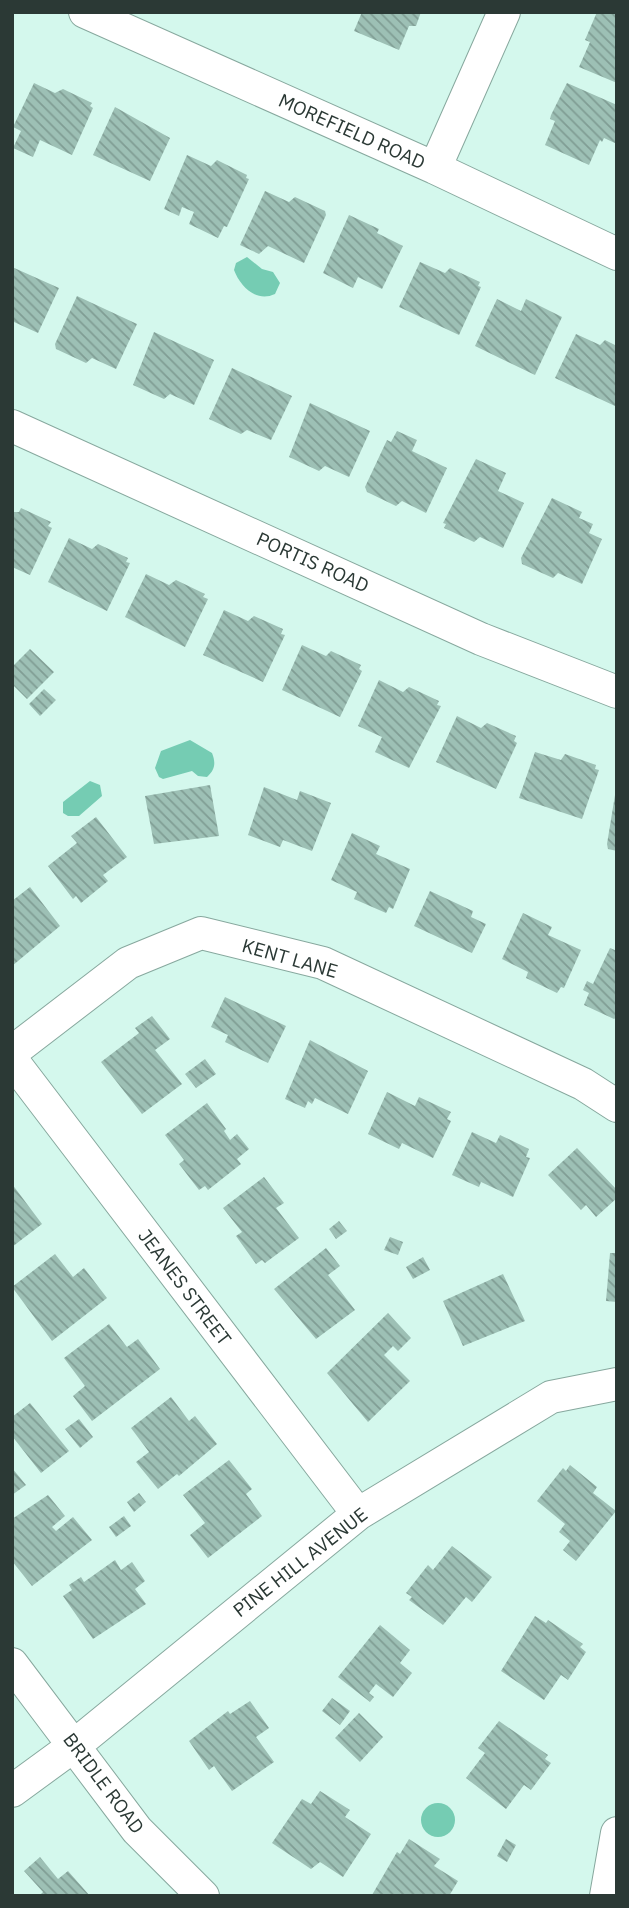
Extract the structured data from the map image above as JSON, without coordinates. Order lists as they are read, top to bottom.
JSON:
{
  "streets": {
    "street": [
      "MOREFIELD ROAD",
      "PORTIS ROAD",
      "KENT LANE",
      "JEANES STREET",
      "PINE HILL AVENUE",
      "BRIDLE ROAD"
    ]
  },
  "crossings": [
    ["JEANES STREET", "PINE HILL AVENUE"],
    ["PINE HILL AVENUE", "BRIDLE ROAD"]
  ]
}
